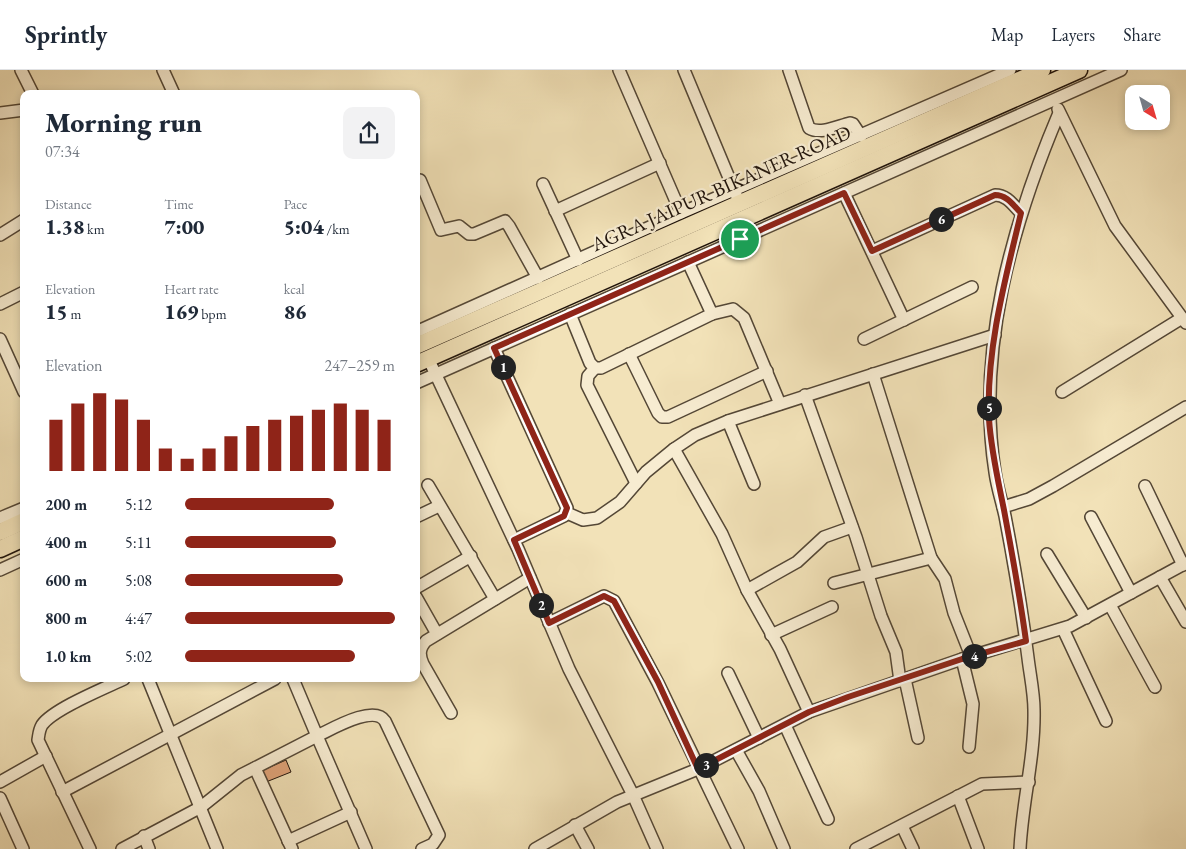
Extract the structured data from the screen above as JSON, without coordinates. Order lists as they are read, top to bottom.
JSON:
{
  "streets": {
    "highway": ["AGRA JAIPUR BIKANER ROAD"]
  },
  "north": "bottom right",
  "page": {
    "header": "Sprintly",
    "nav": ["Map", "Layers", "Share"],
    "heading": ["Morning run", "07:34"],
    "stats": [
      ["Distance", "1.38 km"],
      ["Time", "7:00"],
      ["Pace", "5:04 /km"],
      ["Elevation", "15 m"],
      ["Heart rate", "169 bpm"],
      ["kcal", "86"]
    ],
    "pins": [
      "6",
      "1",
      "5",
      "2",
      "4",
      "3"
    ],
    "chart": ["Elevation", "247–259 m"],
    "list": [
      {
        "name": "200 m",
        "note": "5:12"
      },
      {
        "name": "400 m",
        "note": "5:11"
      },
      {
        "name": "600 m",
        "note": "5:08"
      },
      {
        "name": "800 m",
        "note": "4:47"
      },
      {
        "name": "1.0 km",
        "note": "5:02"
      }
    ]
  }
}
